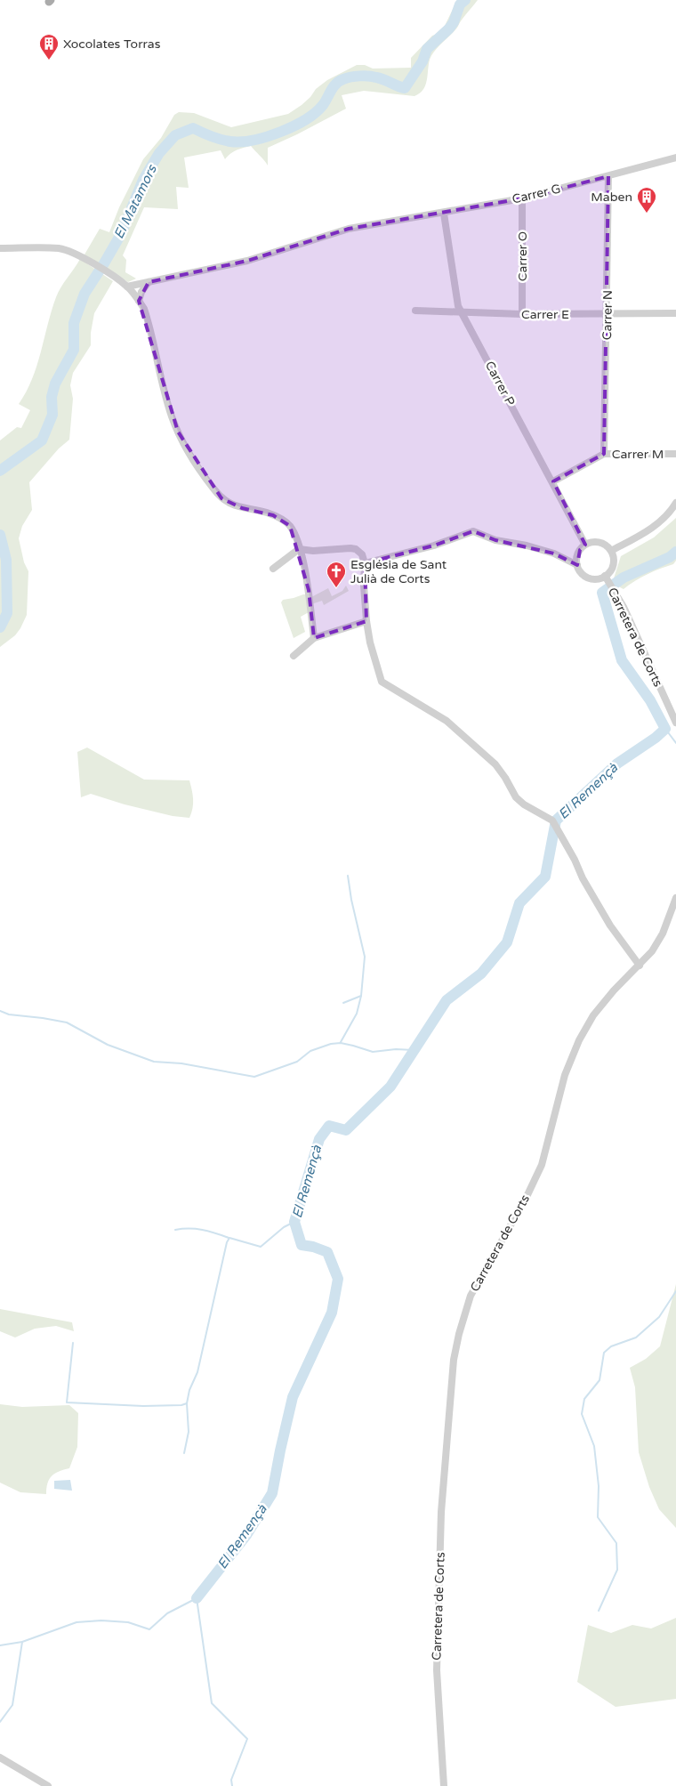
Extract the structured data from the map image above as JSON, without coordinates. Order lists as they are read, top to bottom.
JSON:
{
  "streets": {
    "street": [
      "Carrer G",
      "Carrer O",
      "Carrer E",
      "Carrer N",
      "Carrer P",
      "Carrer M",
      "Carretera de Corts"
    ]
  },
  "crossings": [
    ["Carrer G", "Carrer O"],
    ["Carrer G", "Carrer N"],
    ["Carrer G", "Carrer P"],
    ["Carrer O", "Carrer E"],
    ["Carrer E", "Carrer N"],
    ["Carrer E", "Carrer P"],
    ["Carrer N", "Carrer M"],
    ["Carrer P", "Carrer M"],
    ["Carrer P", "Carretera de Corts"]
  ],
  "water": ["El Matamors", "El Remençà"],
  "places": {
    "building": ["Xocolates Torras", "Maben"],
    "church": ["Església de Sant Julià de Corts"]
  }
}
